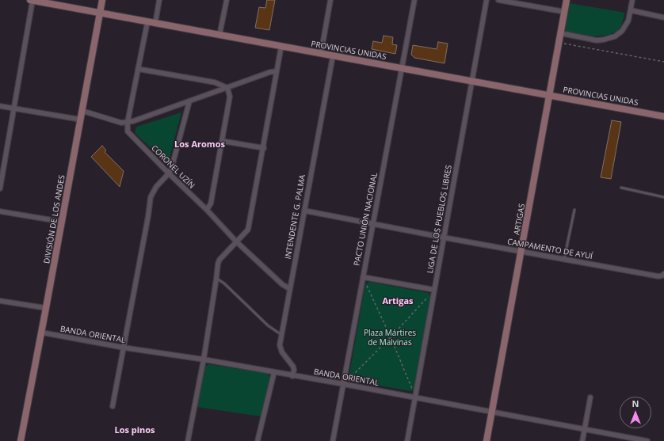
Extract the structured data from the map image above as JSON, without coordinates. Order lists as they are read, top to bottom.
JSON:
{
  "streets": {
    "street": [
      "PROVINCIAS UNIDAS",
      "CORONEL UZÍN",
      "INTENDENTE G. PALMA",
      "DIVISIÓN DE LOS ANDES",
      "PACTO UNIÓN NACIONAL",
      "LIGA DE LOS PUEBLOS LIBRES",
      "ARTIGAS",
      "CAMPAMENTO DE AYUÍ",
      "BANDA ORIENTAL"
    ]
  },
  "crossings": [
    ["PROVINCIAS UNIDAS", "CORONEL UZÍN"],
    ["PROVINCIAS UNIDAS", "INTENDENTE G. PALMA"],
    ["PROVINCIAS UNIDAS", "DIVISIÓN DE LOS ANDES"],
    ["PROVINCIAS UNIDAS", "PACTO UNIÓN NACIONAL"],
    ["PROVINCIAS UNIDAS", "LIGA DE LOS PUEBLOS LIBRES"],
    ["PROVINCIAS UNIDAS", "ARTIGAS"],
    ["CORONEL UZÍN", "INTENDENTE G. PALMA"],
    ["INTENDENTE G. PALMA", "CAMPAMENTO DE AYUÍ"],
    ["INTENDENTE G. PALMA", "BANDA ORIENTAL"],
    ["DIVISIÓN DE LOS ANDES", "BANDA ORIENTAL"],
    ["PACTO UNIÓN NACIONAL", "CAMPAMENTO DE AYUÍ"],
    ["PACTO UNIÓN NACIONAL", "BANDA ORIENTAL"],
    ["LIGA DE LOS PUEBLOS LIBRES", "CAMPAMENTO DE AYUÍ"],
    ["LIGA DE LOS PUEBLOS LIBRES", "BANDA ORIENTAL"],
    ["ARTIGAS", "CAMPAMENTO DE AYUÍ"],
    ["ARTIGAS", "BANDA ORIENTAL"]
  ],
  "districts": ["Los Aromos", "Artigas", "Los pinos"],
  "parks": ["Plaza Mártires de Malvinas"],
  "north": "top"
}
